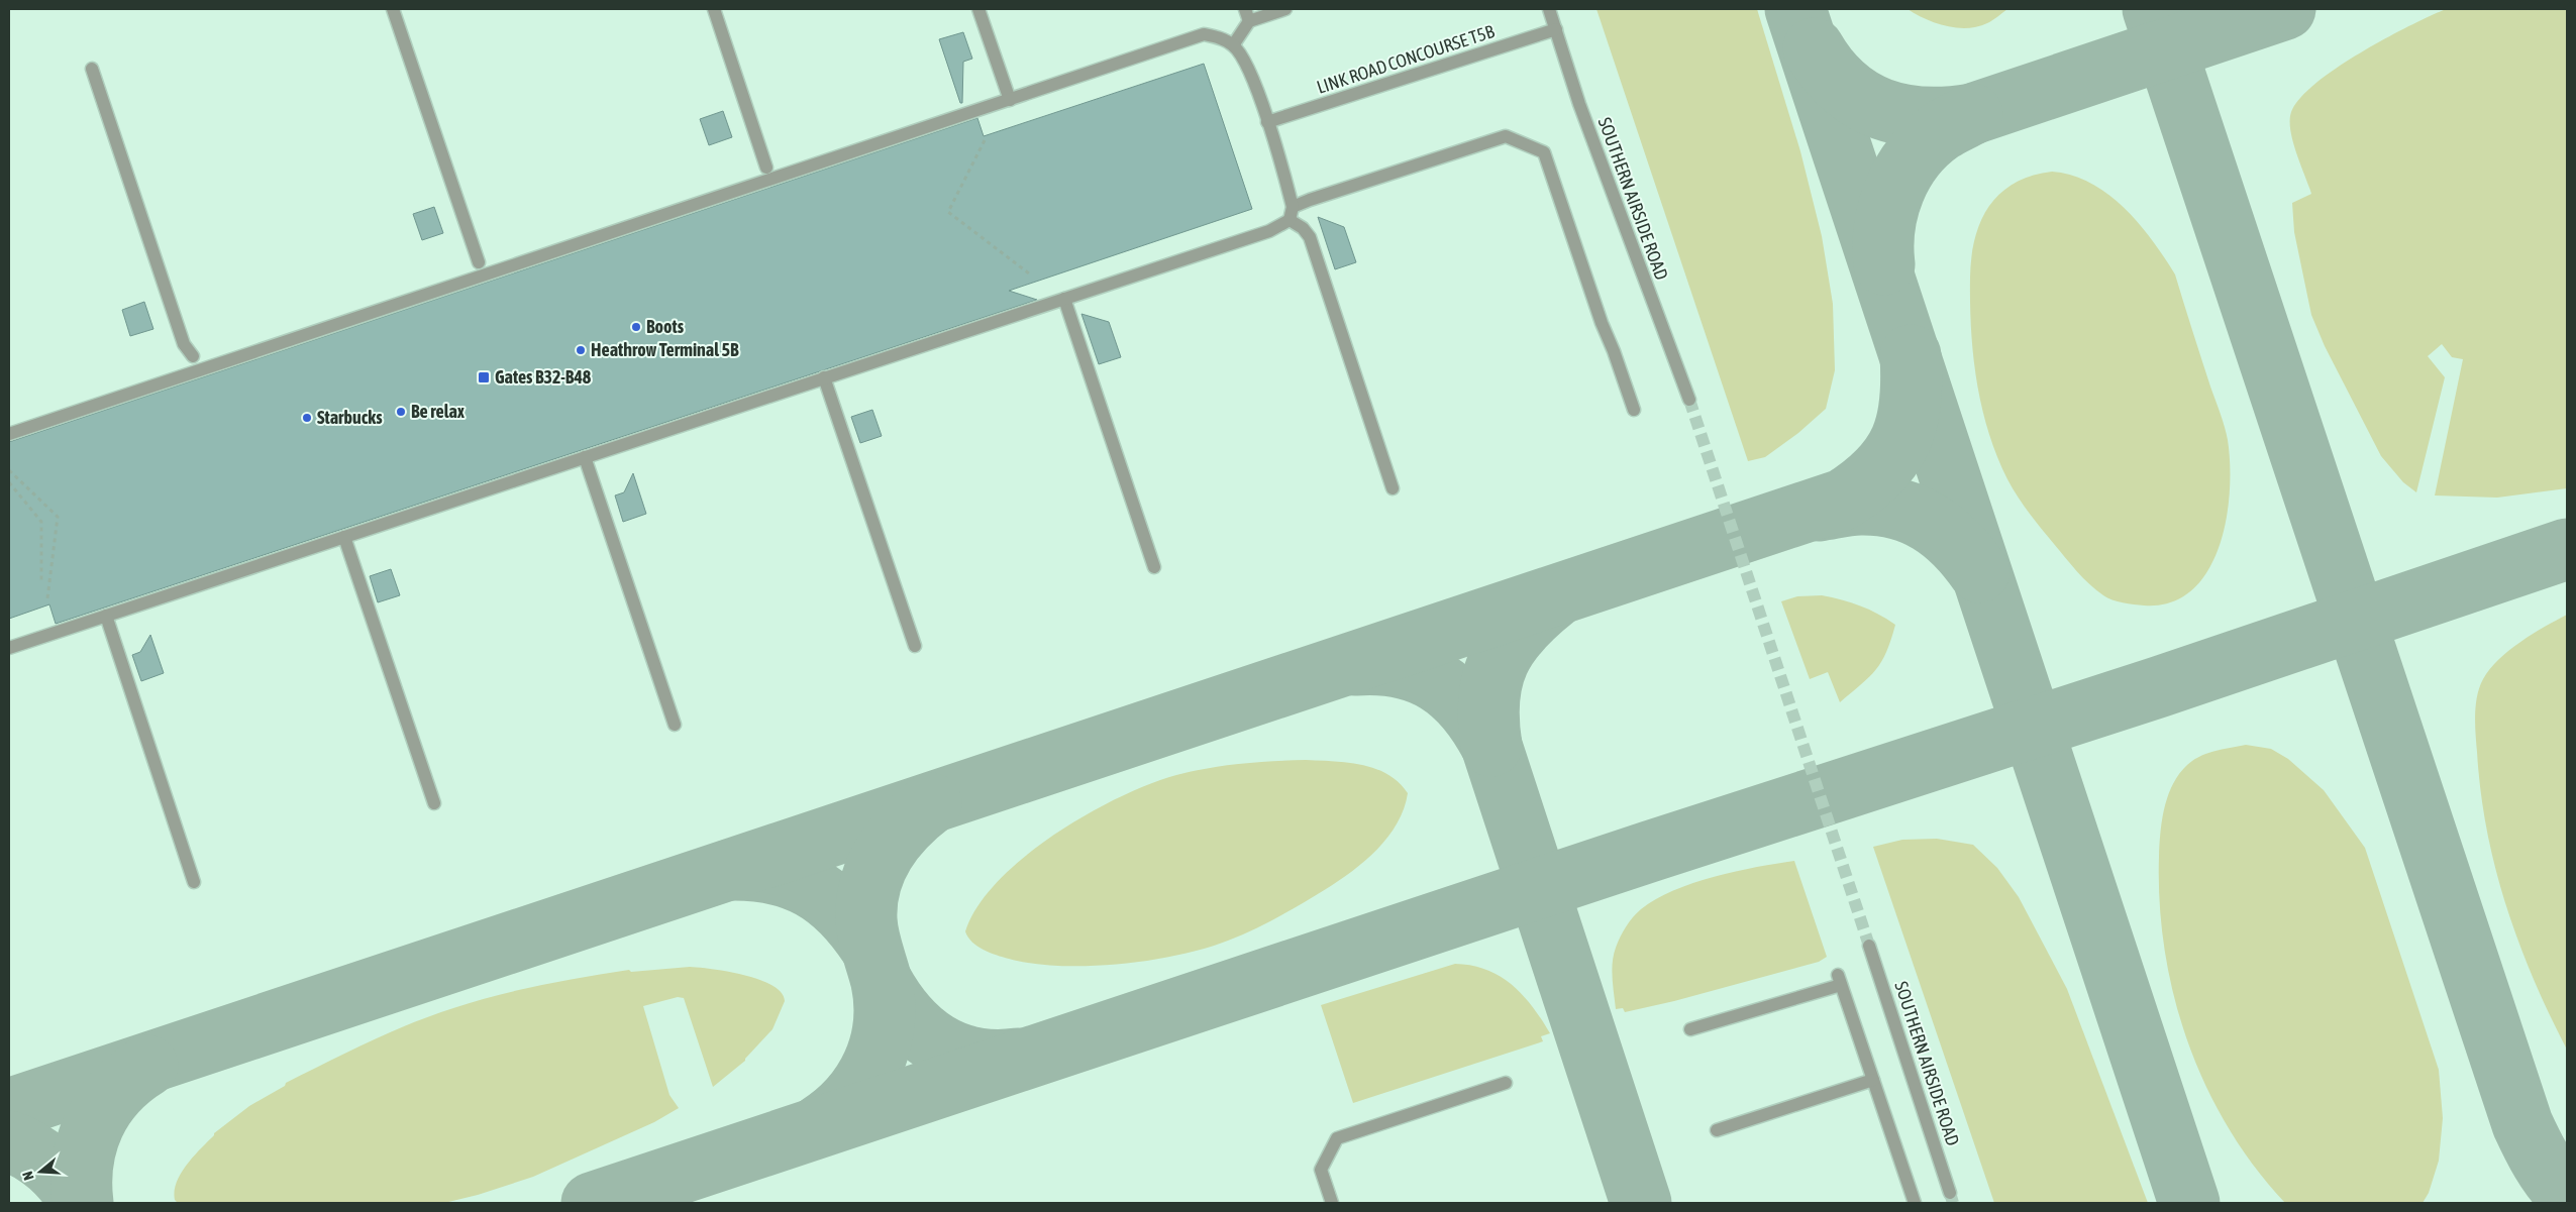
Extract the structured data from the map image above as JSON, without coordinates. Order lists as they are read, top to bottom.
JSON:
{
  "streets": {
    "street": ["LINK ROAD CONCOURSE T5B", "SOUTHERN AIRSIDE ROAD"]
  },
  "crossings": [
    ["LINK ROAD CONCOURSE T5B", "SOUTHERN AIRSIDE ROAD"]
  ],
  "places": {
    "other": [
      "Boots",
      "Heathrow Terminal 5B",
      "Be relax",
      "Starbucks"
    ],
    "transit": ["Gates B32-B48"]
  },
  "north": "left"
}
